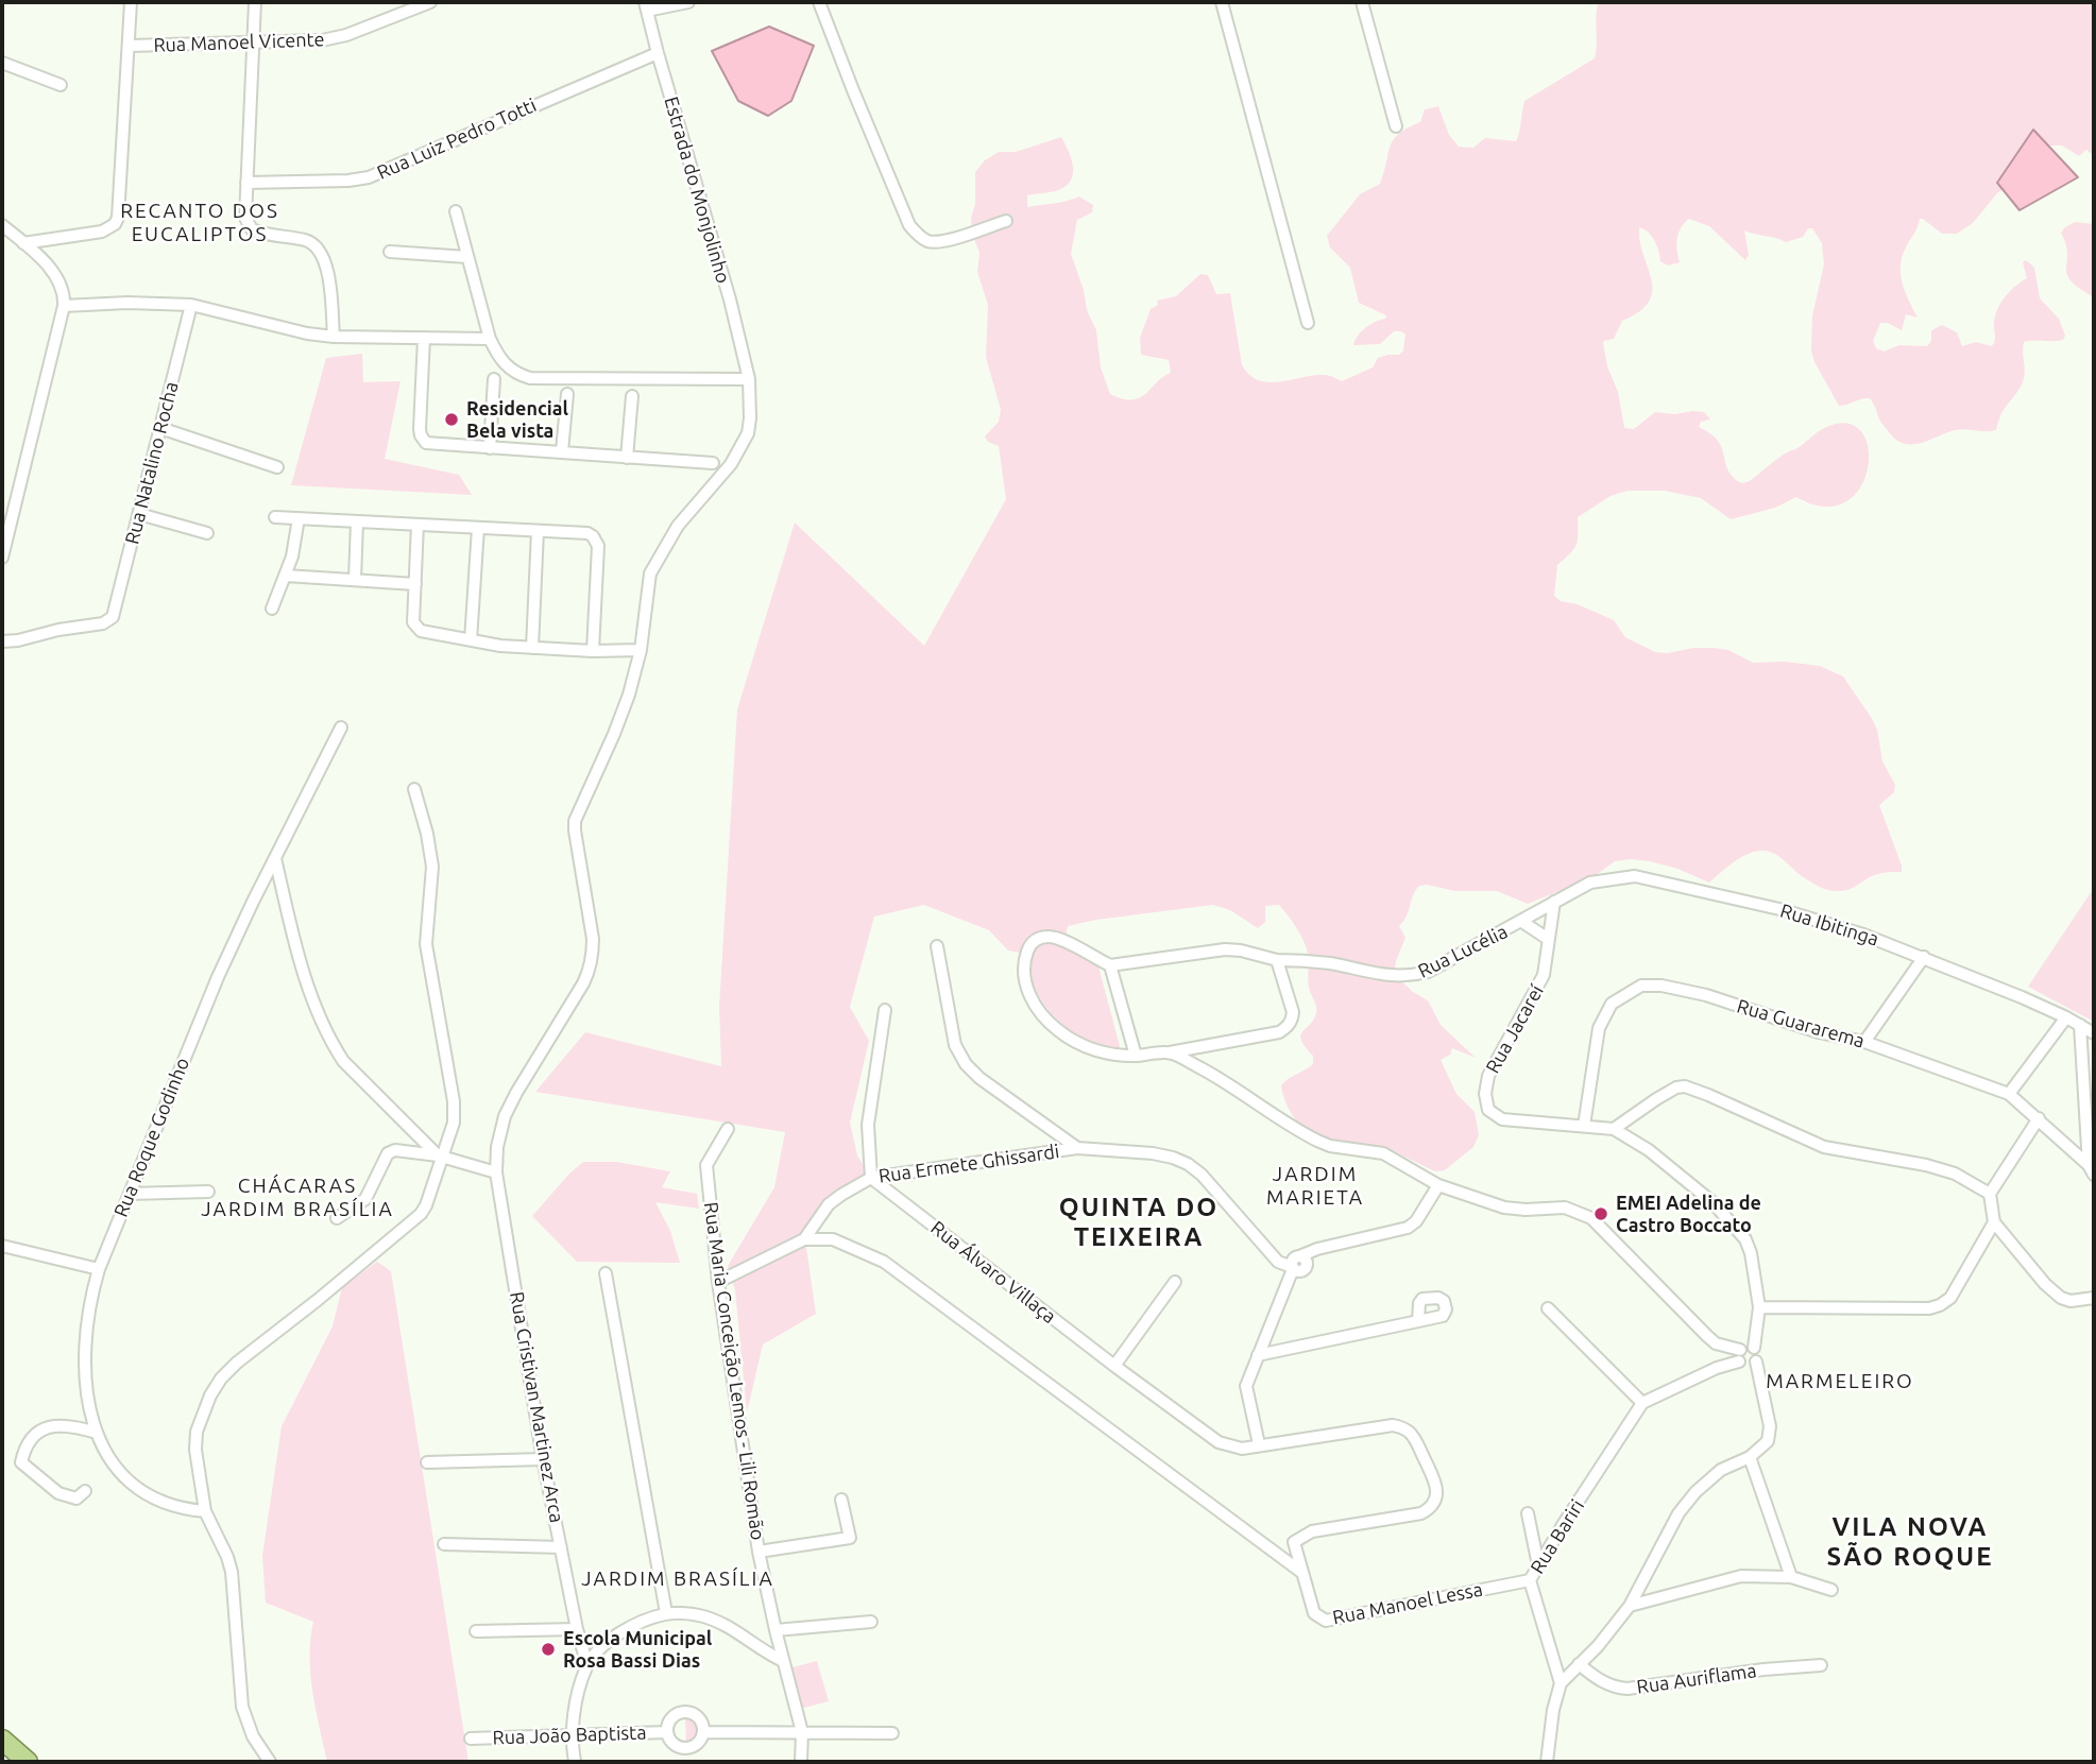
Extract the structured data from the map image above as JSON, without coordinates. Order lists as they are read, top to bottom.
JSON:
{
  "streets": {
    "street": [
      "Rua Manoel Vicente",
      "Rua Luiz Pedro Totti",
      "Estrada do Monjolinho",
      "Rua Natalino Rocha",
      "Rua Ibitinga",
      "Rua Lucélia",
      "Rua Guararema",
      "Rua Jacareí",
      "Rua Roque Godinho",
      "Rua Ermete Ghissardi",
      "Rua Álvaro Villaça",
      "Rua Maria Conceição Lemos - Lili Romão",
      "Rua Cristivan Martinez Arca",
      "Rua Bariri",
      "Rua Manoel Lessa",
      "Rua Auriflama",
      "Rua João Baptista"
    ]
  },
  "crossings": [
    ["Rua Luiz Pedro Totti", "Estrada do Monjolinho"],
    ["Estrada do Monjolinho", "Rua Cristivan Martinez Arca"],
    ["Rua Ibitinga", "Rua Lucélia"],
    ["Rua Ibitinga", "Rua Jacareí"],
    ["Rua Lucélia", "Rua Jacareí"],
    ["Rua Guararema", "Rua Jacareí"],
    ["Rua Ermete Ghissardi", "Rua Álvaro Villaça"],
    ["Rua Ermete Ghissardi", "Rua Maria Conceição Lemos - Lili Romão"],
    ["Rua Álvaro Villaça", "Rua Manoel Lessa"],
    ["Rua Bariri", "Rua Manoel Lessa"]
  ],
  "districts": [
    "RECANTO DOS EUCALIPTOS",
    "JARDIM MARIETA",
    "CHÁCARAS JARDIM BRASÍLIA",
    "QUINTA DO TEIXEIRA",
    "MARMELEIRO",
    "VILA NOVA SÃO ROQUE",
    "JARDIM BRASÍLIA"
  ],
  "places": ["Residencial Bela vista", "EMEI Adelina de Castro Boccato", "Escola Municipal Rosa Bassi Dias"]
}
